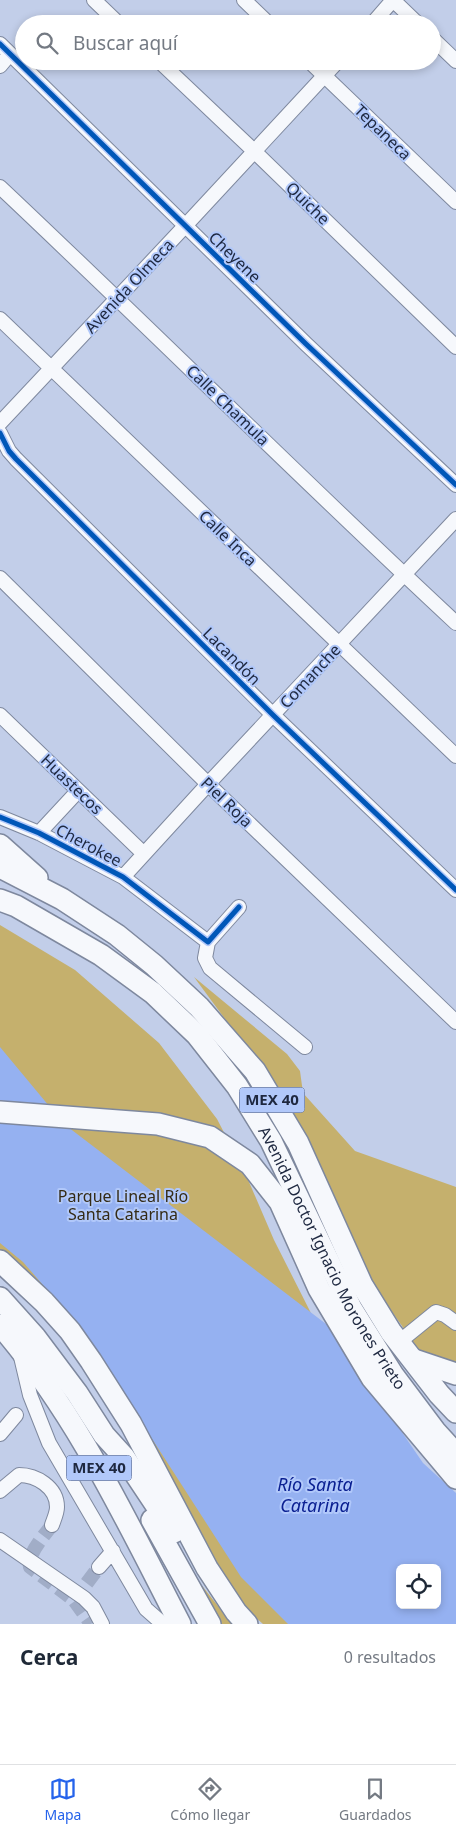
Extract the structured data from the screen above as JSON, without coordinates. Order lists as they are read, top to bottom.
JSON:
{
  "streets": {
    "highway": ["MEX 40", "Avenida Doctor Ignacio Morones Prieto"],
    "street": [
      "Tepaneca",
      "Quiche",
      "Cheyene",
      "Avenida Olmeca",
      "Calle Chamula",
      "Calle Inca",
      "Lacandón",
      "Comanche",
      "Huastecos",
      "Piel Roja",
      "Cherokee"
    ]
  },
  "crossings": [
    ["Tepaneca", "Avenida Olmeca"],
    ["Quiche", "Avenida Olmeca"],
    ["Cheyene", "Avenida Olmeca"],
    ["Avenida Olmeca", "Calle Chamula"],
    ["Avenida Olmeca", "Calle Inca"],
    ["Calle Chamula", "Comanche"],
    ["Calle Inca", "Comanche"],
    ["Lacandón", "Comanche"],
    ["Comanche", "Huastecos"],
    ["Comanche", "Piel Roja"],
    ["Comanche", "Cherokee"]
  ],
  "water": ["Río Santa Catarina"],
  "parks": ["Parque Lineal Río Santa Catarina"],
  "page": {
    "search": "Buscar aquí",
    "heading": ["Cerca", "0 resultados"],
    "nav": ["Mapa", "Cómo llegar", "Guardados"]
  }
}
